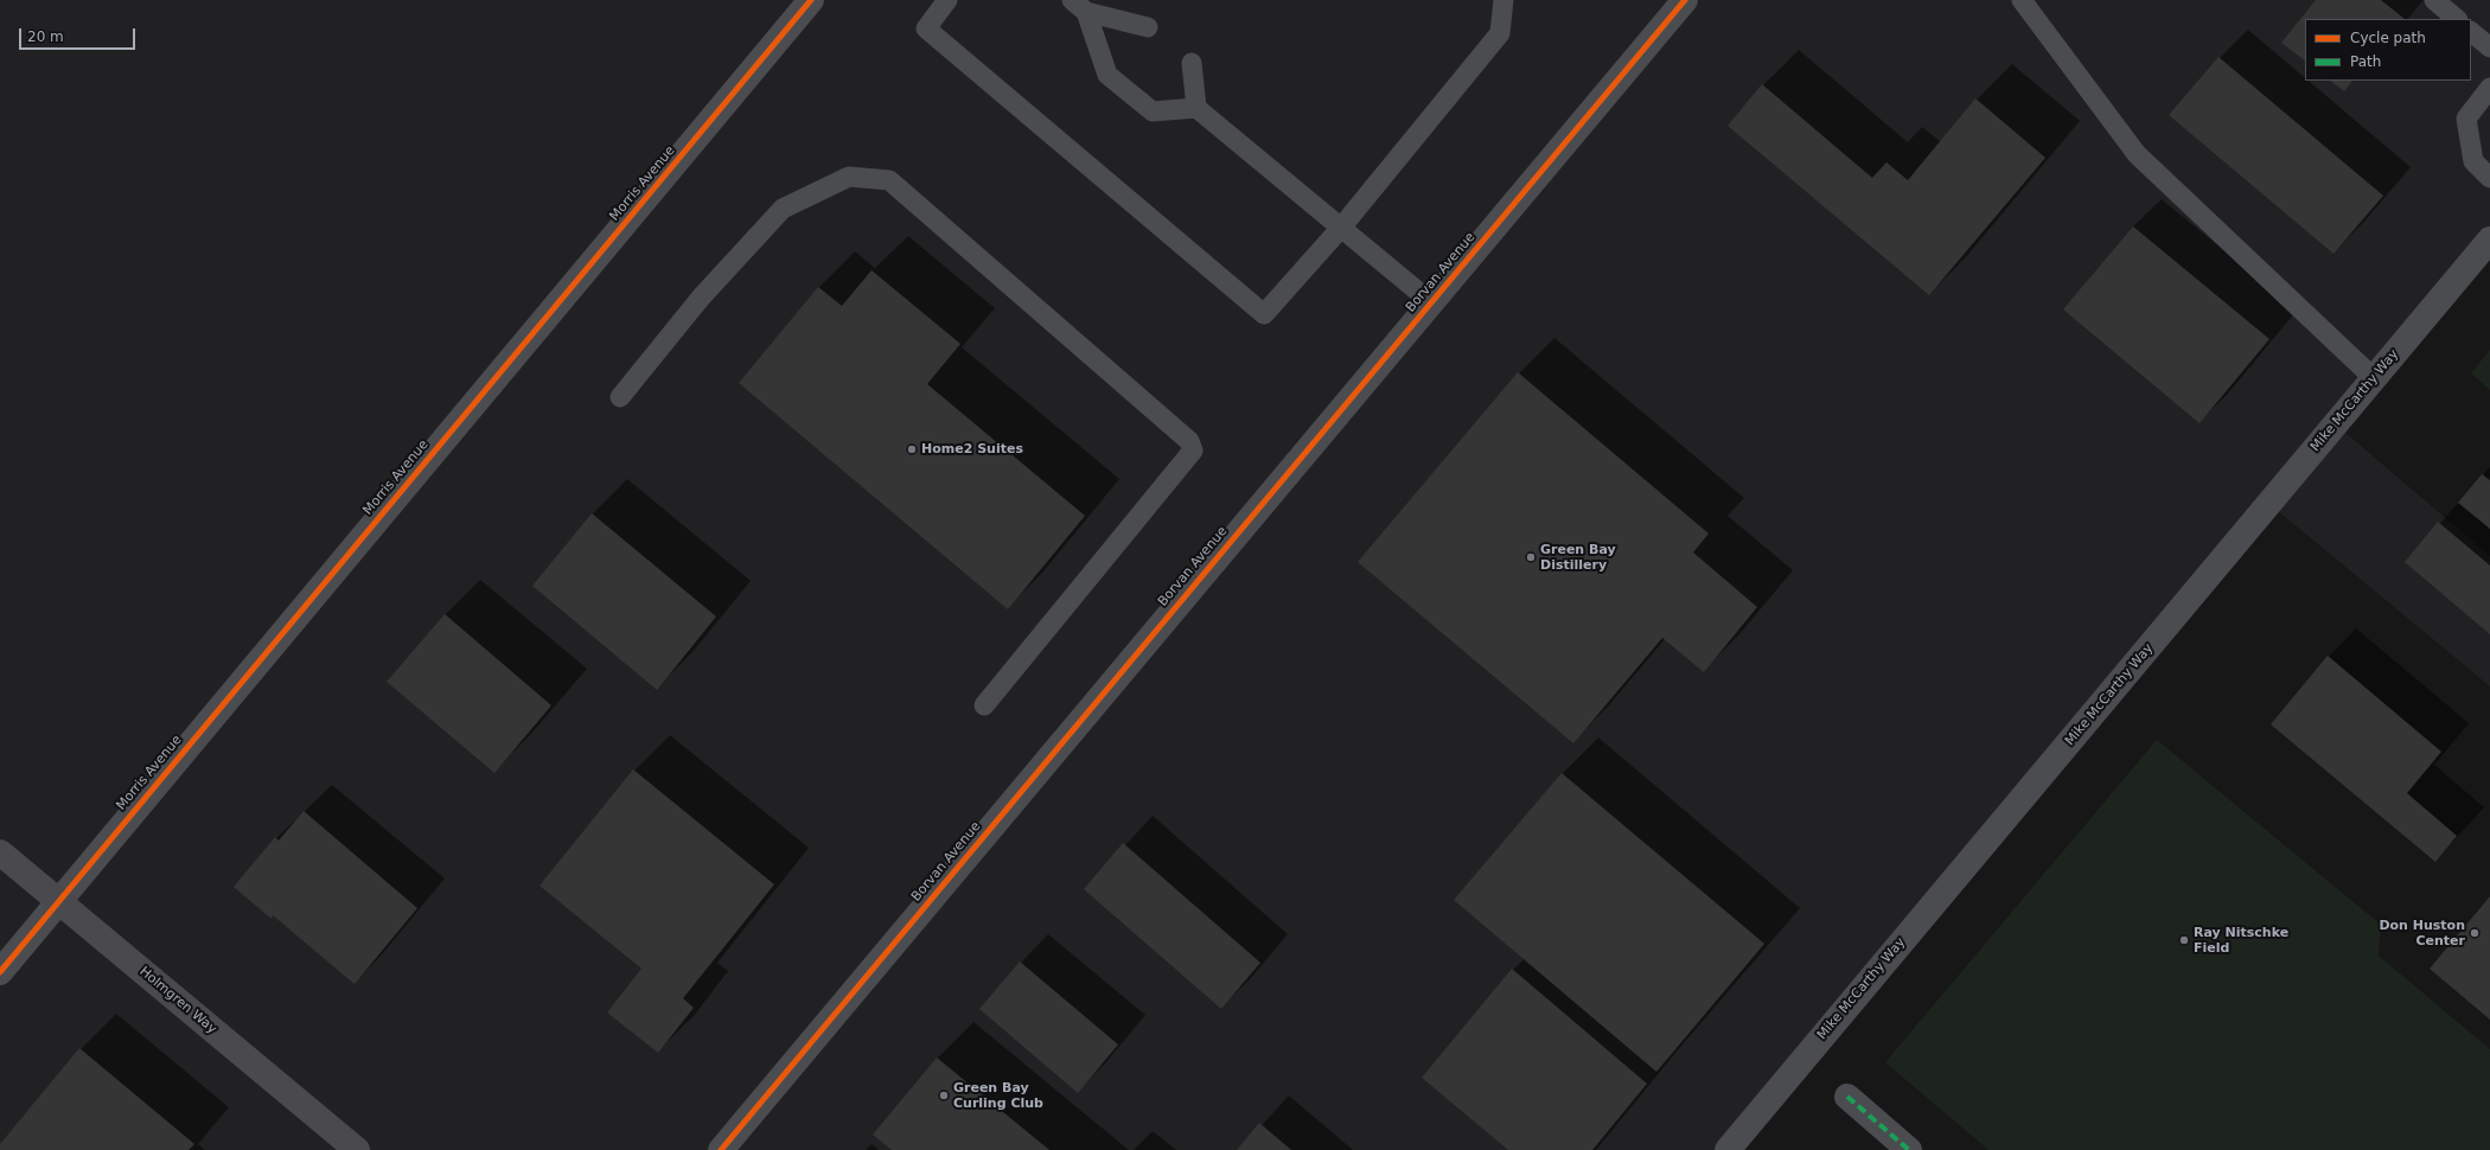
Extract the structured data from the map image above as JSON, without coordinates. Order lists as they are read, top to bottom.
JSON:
{
  "streets": {
    "street": [
      "Morris Avenue",
      "Borvan Avenue",
      "Mike McCarthy Way",
      "Holmgren Way"
    ]
  },
  "crossings": [
    ["Morris Avenue", "Holmgren Way"]
  ],
  "places": [
    "Home2 Suites",
    "Green Bay Distillery",
    "Don Huston Center",
    "Ray Nitschke Field",
    "Green Bay Curling Club"
  ],
  "legend": ["Cycle path", "Path"],
  "scale_bar": "20 m"
}
